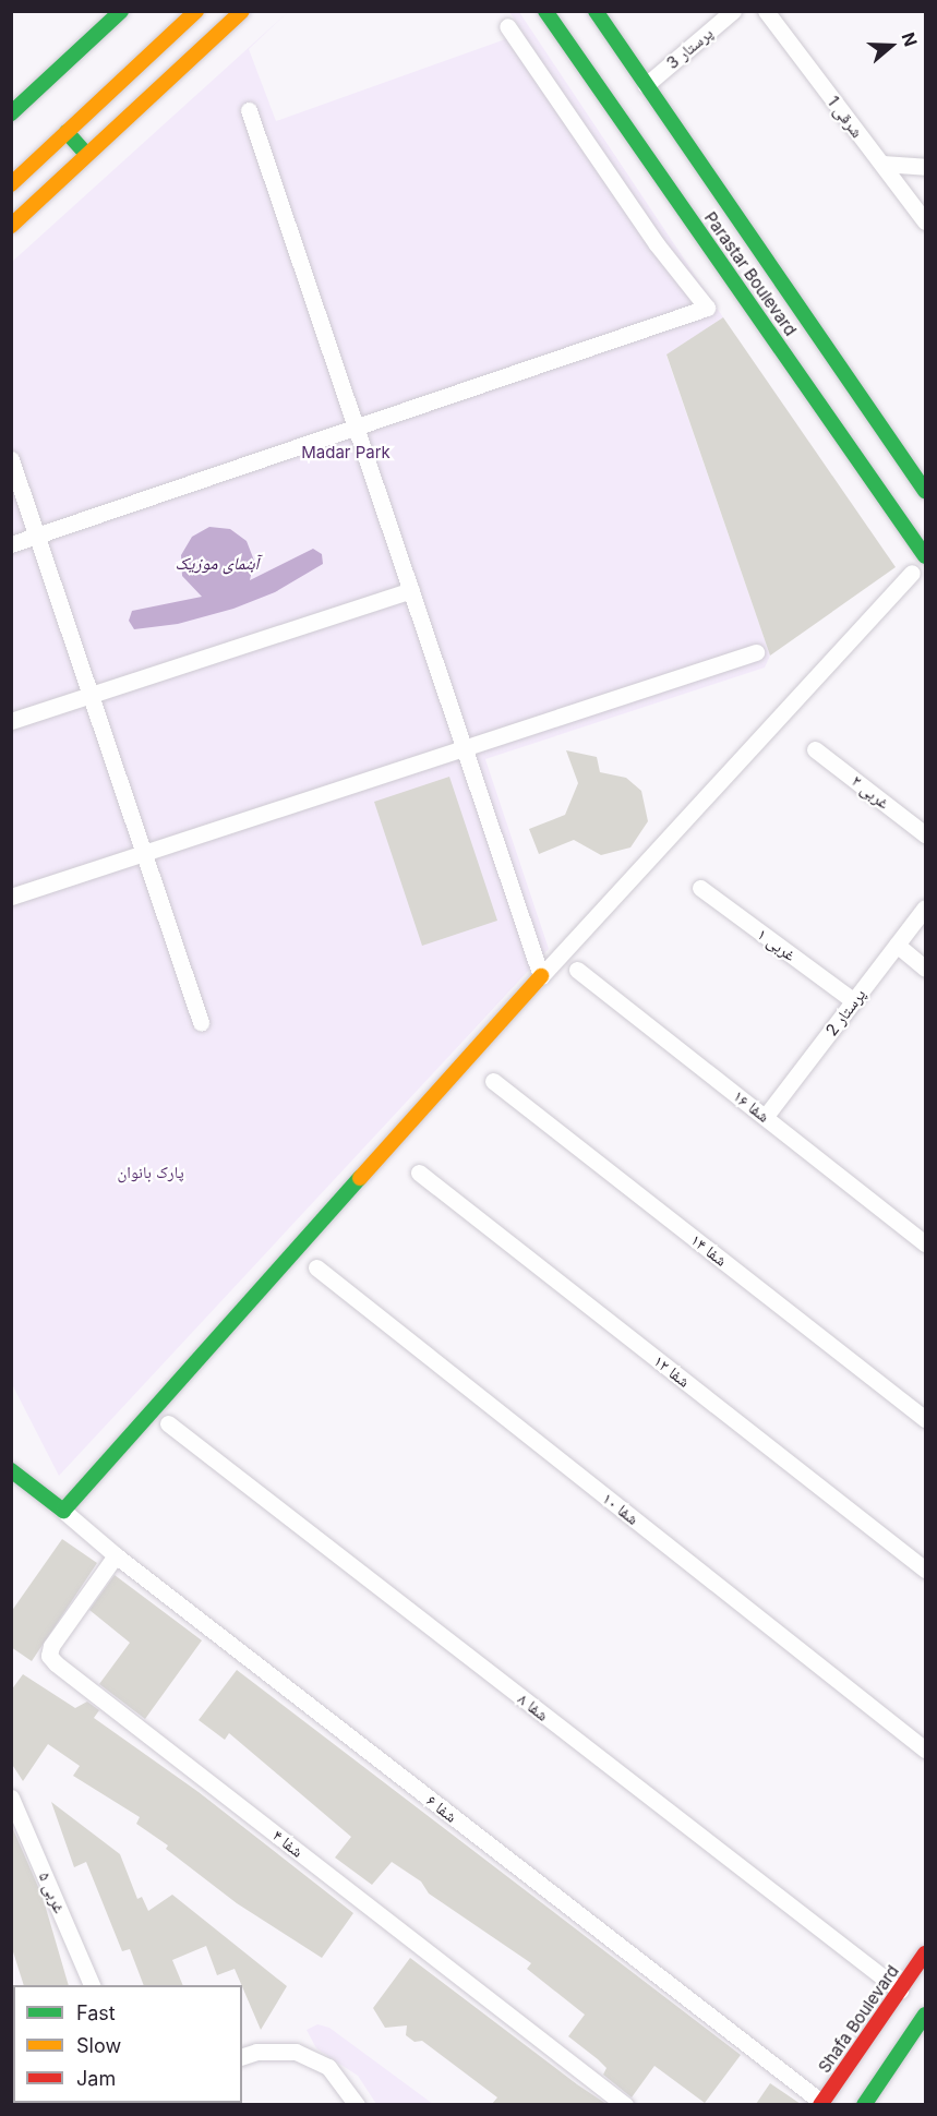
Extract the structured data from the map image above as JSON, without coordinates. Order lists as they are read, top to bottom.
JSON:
{
  "streets": {
    "main road": ["Parastar Boulevard", "Shafa Boulevard"],
    "street": [
      "پرستار 3",
      "شرقی 1",
      "۲ غربی",
      "۱ غربی",
      "پرستار 2",
      "شفا ۱۶",
      "شفا ۱۴",
      "شفا ۱۲",
      "شفا ۱۰",
      "شفا ۸",
      "شفا ۶",
      "شفا ۴",
      "غربی ۵"
    ]
  },
  "crossings": [
    ["پرستار 3", "Parastar Boulevard"],
    ["۱ غربی", "پرستار 2"],
    ["پرستار 2", "شفا ۱۶"],
    ["شفا ۸", "Shafa Boulevard"],
    ["شفا ۶", "شفا ۴"],
    ["شفا ۶", "Shafa Boulevard"]
  ],
  "water": ["آبنمای موزیک"],
  "parks": ["Madar Park", "پارک بانوان"],
  "legend": ["Fast", "Slow", "Jam"],
  "north": "right"
}
